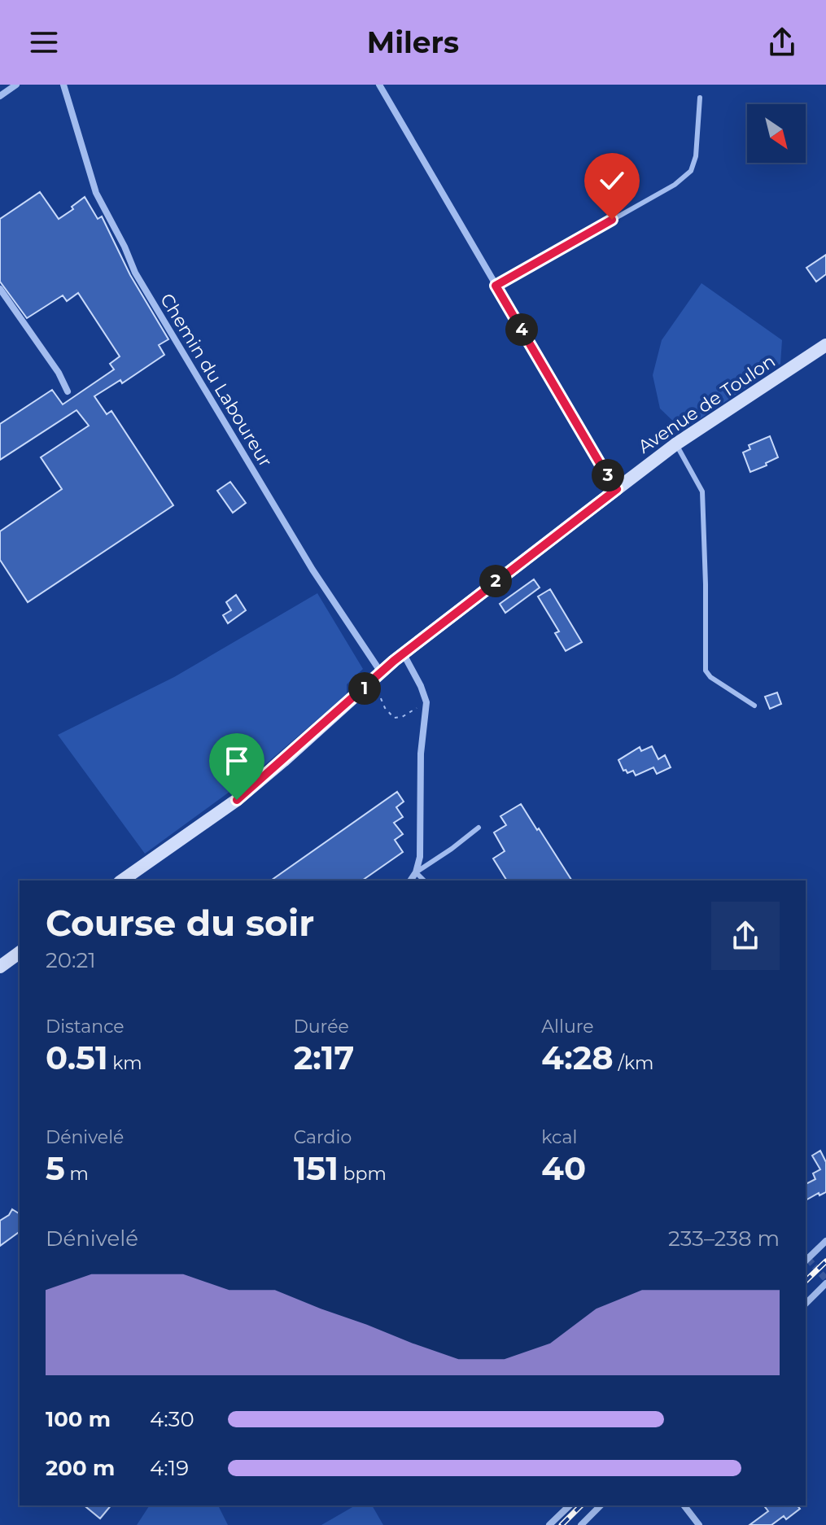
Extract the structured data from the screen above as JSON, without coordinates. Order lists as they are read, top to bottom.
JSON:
{
  "streets": {
    "main road": ["Avenue de Toulon"],
    "street": ["Chemin du Laboureur"]
  },
  "crossings": [
    ["Chemin du Laboureur", "Avenue de Toulon"]
  ],
  "north": "bottom right",
  "page": {
    "header": "Milers",
    "pins": [
      "4",
      "3",
      "2",
      "1"
    ],
    "heading": ["Course du soir", "20:21"],
    "stats": [
      ["Distance", "0.51 km"],
      ["Durée", "2:17"],
      ["Allure", "4:28 /km"],
      ["Dénivelé", "5 m"],
      ["Cardio", "151 bpm"],
      ["kcal", "40"]
    ],
    "chart": ["Dénivelé", "233–238 m"],
    "list": [
      {
        "name": "100 m",
        "note": "4:30"
      },
      {
        "name": "200 m",
        "note": "4:19"
      }
    ]
  }
}
